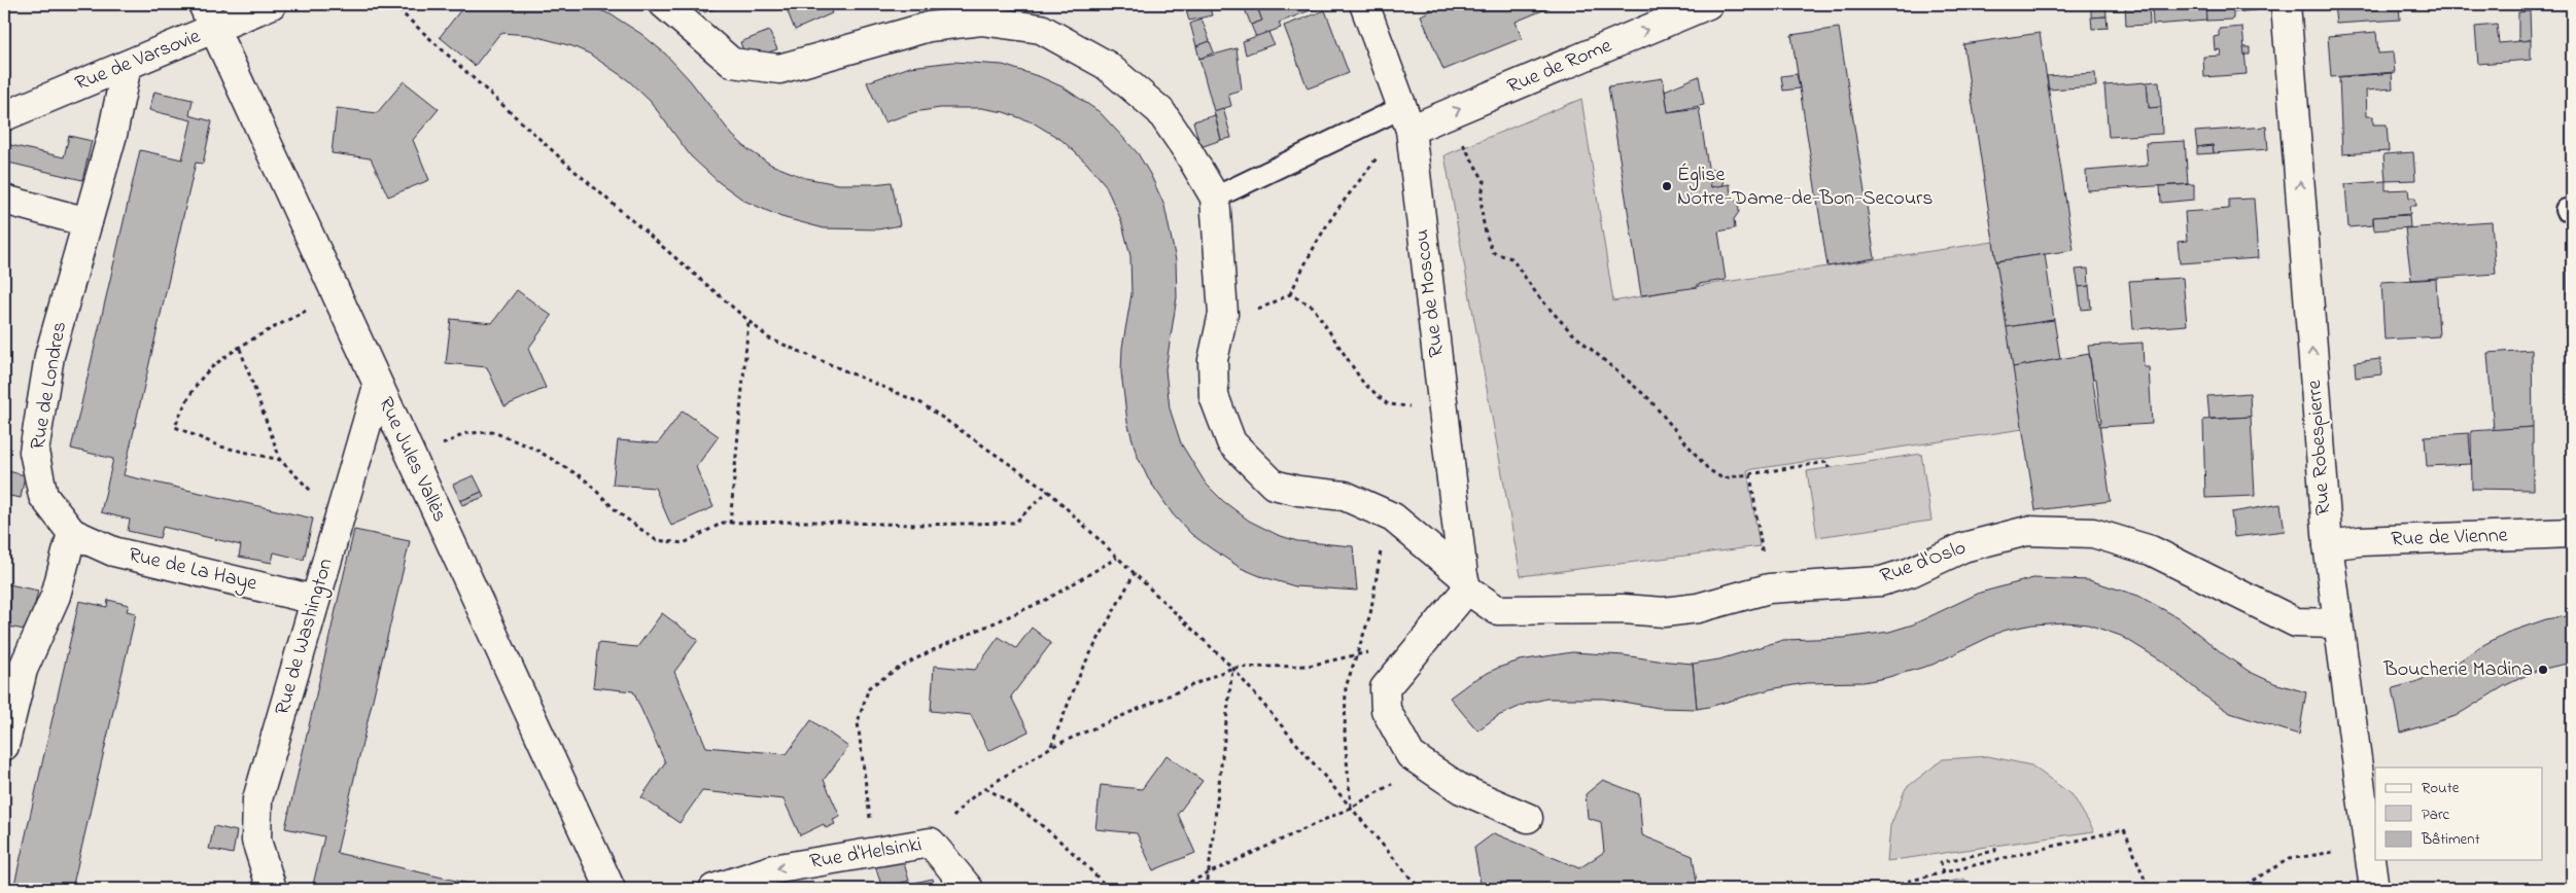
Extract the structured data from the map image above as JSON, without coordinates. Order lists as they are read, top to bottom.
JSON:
{
  "streets": {
    "street": [
      "Rue de Varsovie",
      "Rue de Rome",
      "Rue de Moscou",
      "Rue de Londres",
      "Rue Robespierre",
      "Rue Jules Vallès",
      "Rue de Vienne",
      "Rue d'Oslo",
      "Rue de La Haye",
      "Rue de Washington",
      "Rue d'Helsinki"
    ]
  },
  "crossings": [
    ["Rue de Varsovie", "Rue de Londres"],
    ["Rue de Varsovie", "Rue Jules Vallès"],
    ["Rue de Rome", "Rue de Moscou"],
    ["Rue de Moscou", "Rue d'Oslo"],
    ["Rue de Londres", "Rue de La Haye"],
    ["Rue Robespierre", "Rue de Vienne"],
    ["Rue Robespierre", "Rue d'Oslo"],
    ["Rue Jules Vallès", "Rue de Washington"],
    ["Rue de La Haye", "Rue de Washington"]
  ],
  "one_way": ["Rue de Rome", "Rue Robespierre", "Rue d'Helsinki"],
  "places": ["Église Notre-Dame-de-Bon-Secours", "Boucherie Madina"],
  "legend": ["Route", "Parc", "Bâtiment"]
}
